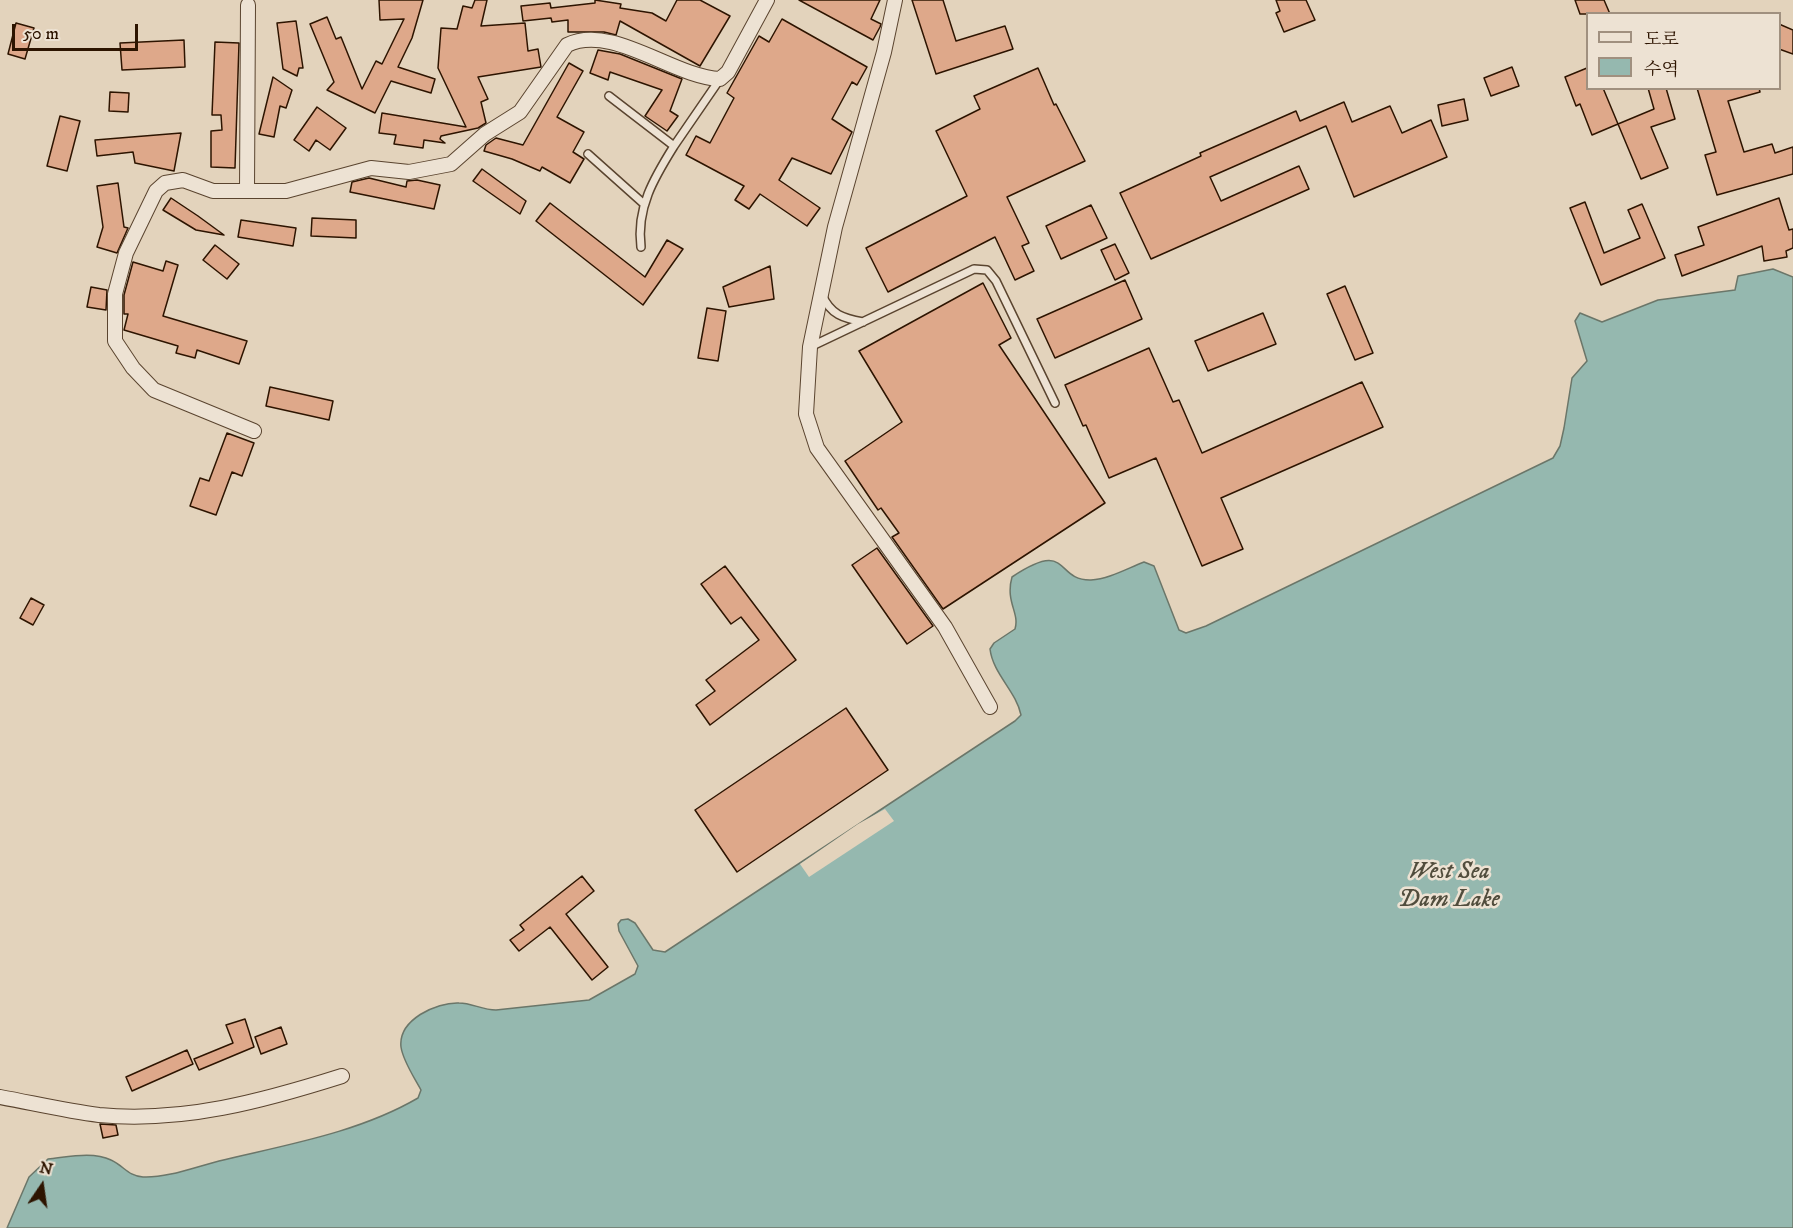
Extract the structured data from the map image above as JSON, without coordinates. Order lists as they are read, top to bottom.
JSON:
{
  "water": ["West Sea Dam Lake"],
  "legend": ["도로", "수역"],
  "scale_bar": "50 m",
  "north": "top"
}
